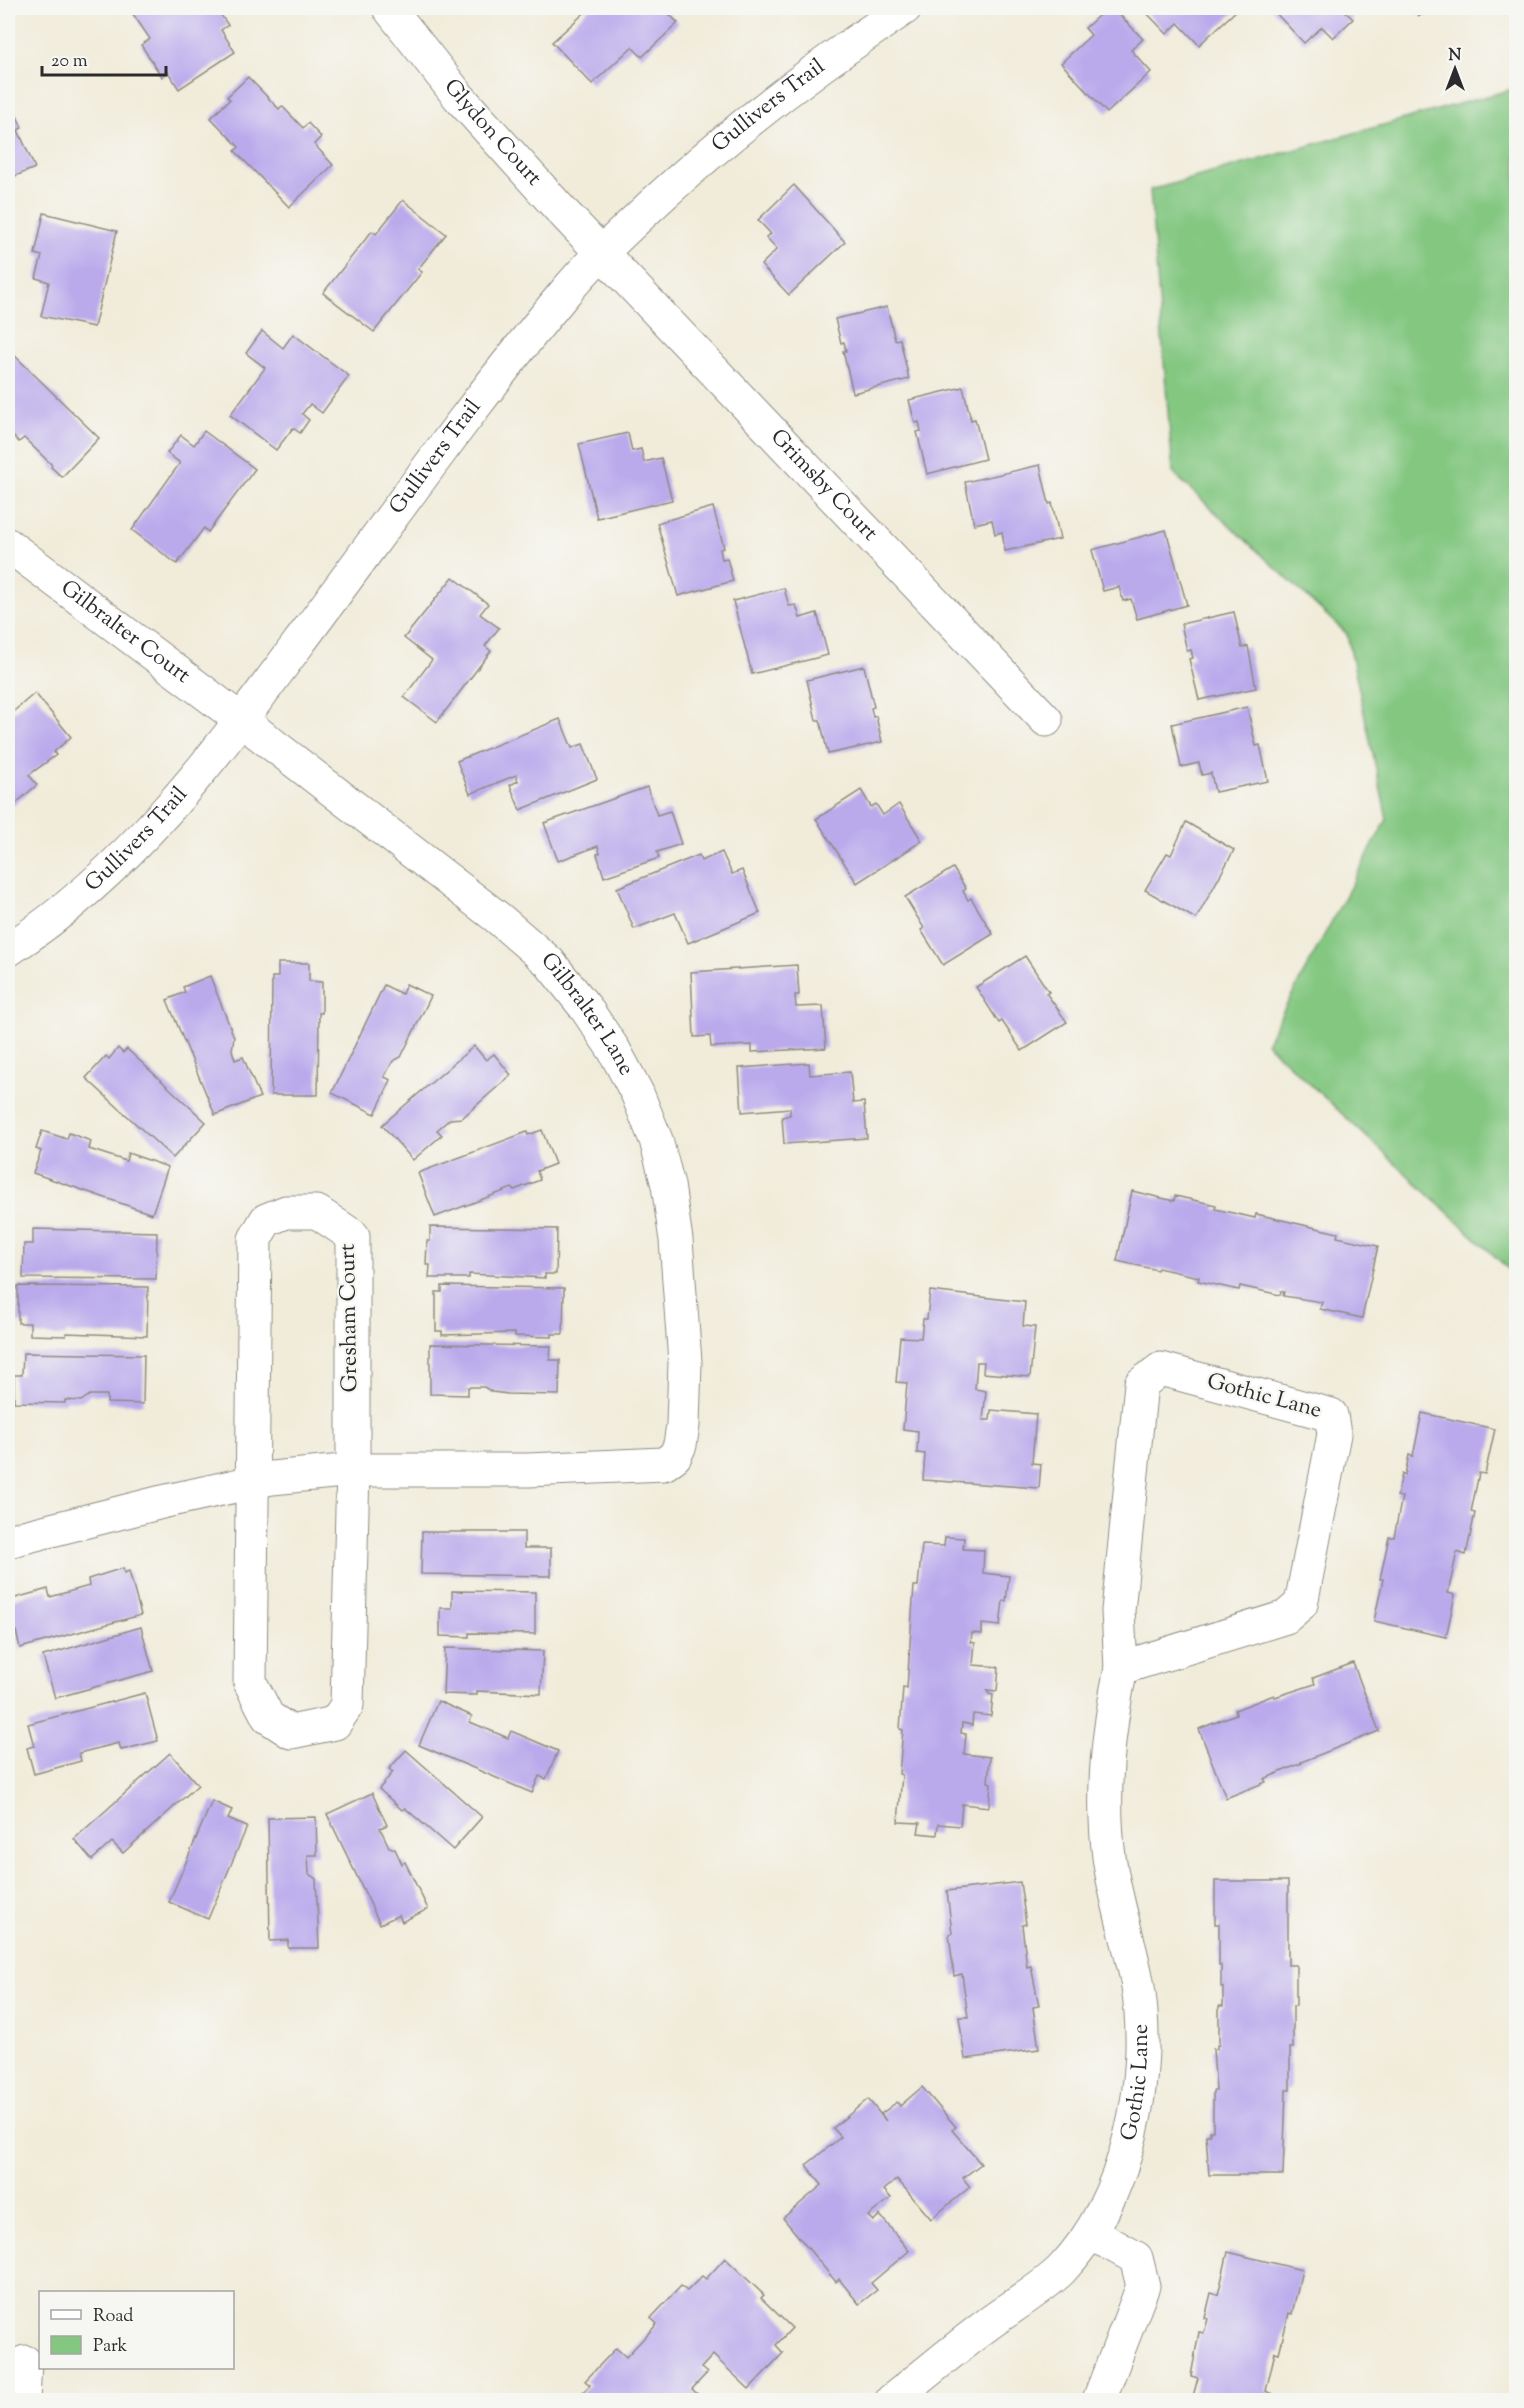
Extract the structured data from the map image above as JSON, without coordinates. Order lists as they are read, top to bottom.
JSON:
{
  "streets": {
    "street": [
      "Gullivers Trail",
      "Glydon Court",
      "Grimsby Court",
      "Gilbralter Court",
      "Gilbralter Lane",
      "Gresham Court",
      "Gothic Lane"
    ]
  },
  "crossings": [
    ["Gullivers Trail", "Glydon Court"],
    ["Gullivers Trail", "Grimsby Court"],
    ["Gullivers Trail", "Gilbralter Court"],
    ["Gullivers Trail", "Gilbralter Lane"],
    ["Glydon Court", "Grimsby Court"],
    ["Gilbralter Court", "Gilbralter Lane"],
    ["Gilbralter Lane", "Gresham Court"]
  ],
  "legend": ["Road", "Park"],
  "scale_bar": "20 m",
  "north": "top"
}
